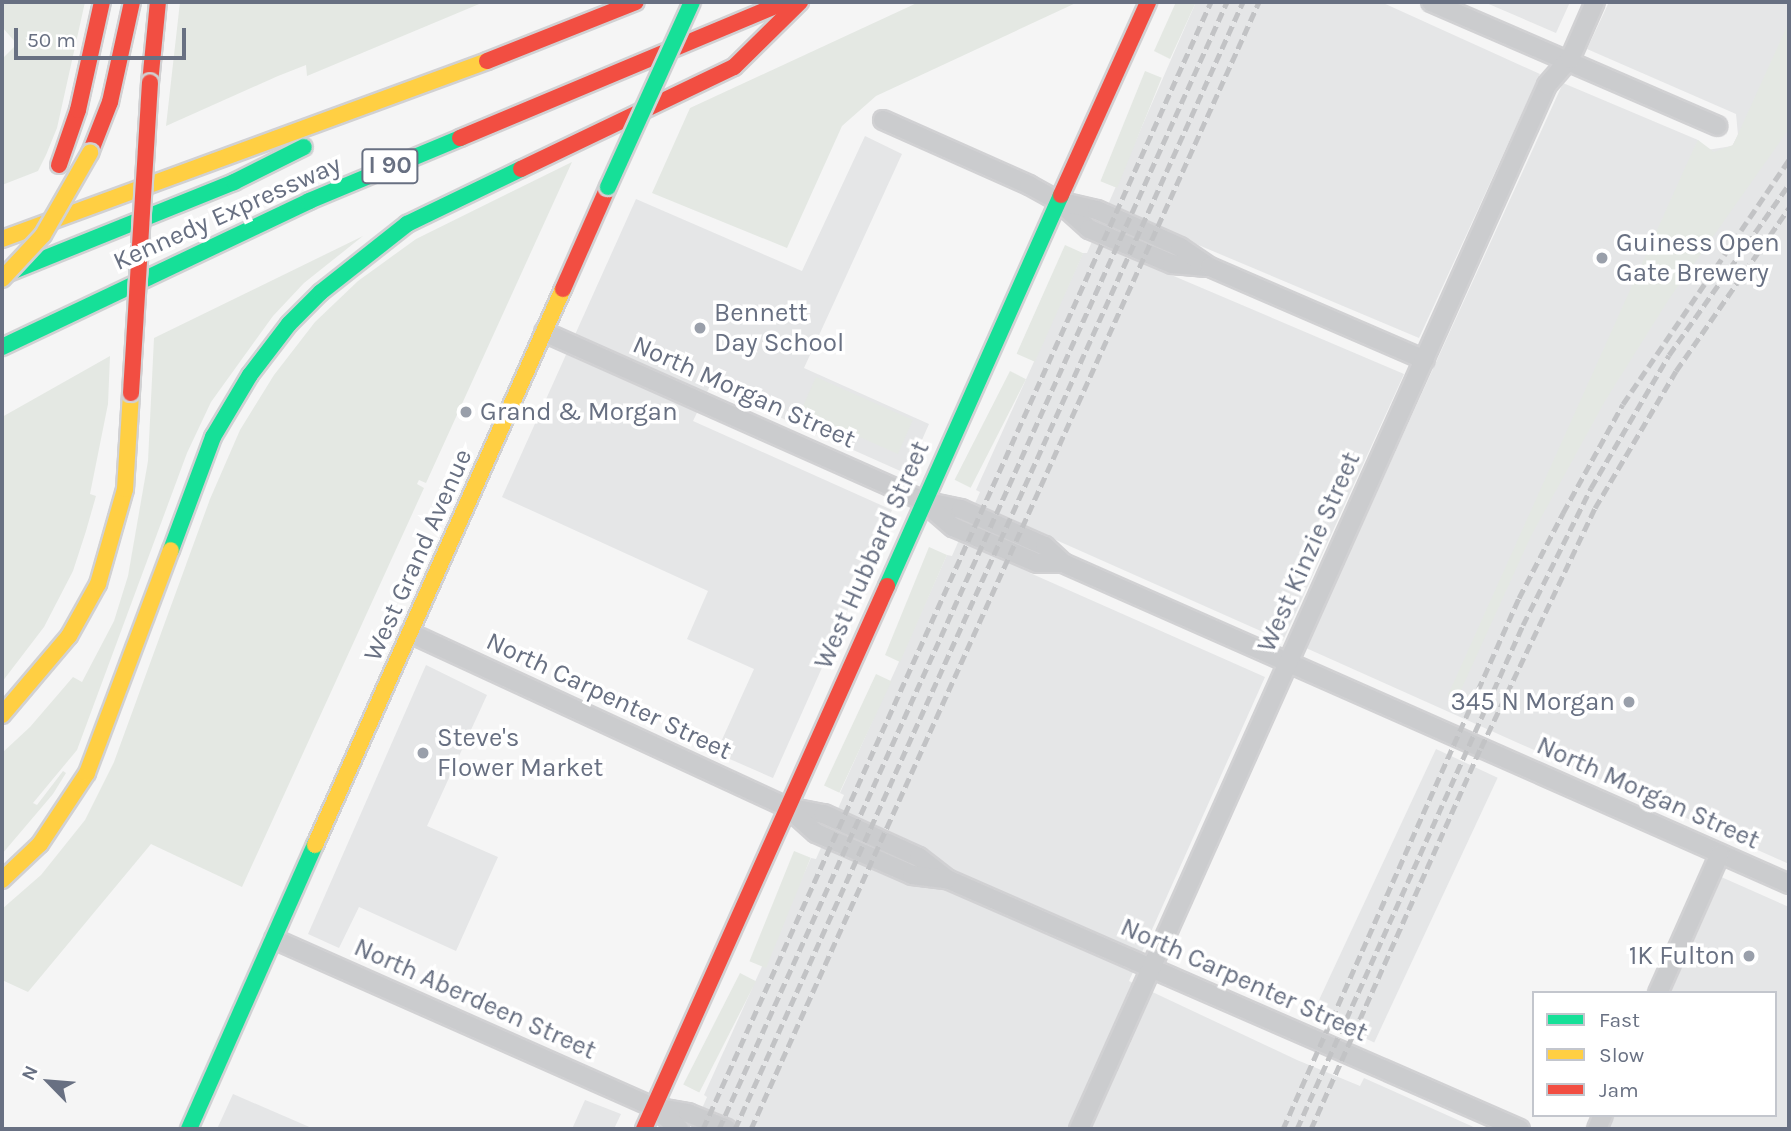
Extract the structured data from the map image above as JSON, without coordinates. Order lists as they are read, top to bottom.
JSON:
{
  "streets": {
    "main road": [
      "I 90",
      "Kennedy Expressway",
      "West Grand Avenue",
      "West Hubbard Street"
    ],
    "street": [
      "North Morgan Street",
      "West Kinzie Street",
      "North Carpenter Street",
      "North Aberdeen Street"
    ]
  },
  "crossings": [
    ["I 90", "Kennedy Expressway"],
    ["North Morgan Street", "West Kinzie Street"],
    ["North Morgan Street", "West Grand Avenue"],
    ["North Morgan Street", "West Hubbard Street"],
    ["West Kinzie Street", "North Carpenter Street"],
    ["West Grand Avenue", "North Carpenter Street"],
    ["West Grand Avenue", "North Aberdeen Street"],
    ["West Hubbard Street", "North Carpenter Street"],
    ["West Hubbard Street", "North Aberdeen Street"]
  ],
  "places": [
    "Guiness Open Gate Brewery",
    "Bennett Day School",
    "Grand & Morgan",
    "345 N Morgan",
    "Steve's Flower Market",
    "1K Fulton"
  ],
  "legend": ["Fast", "Slow", "Jam"],
  "scale_bar": "50 m",
  "north": "top left"
}
